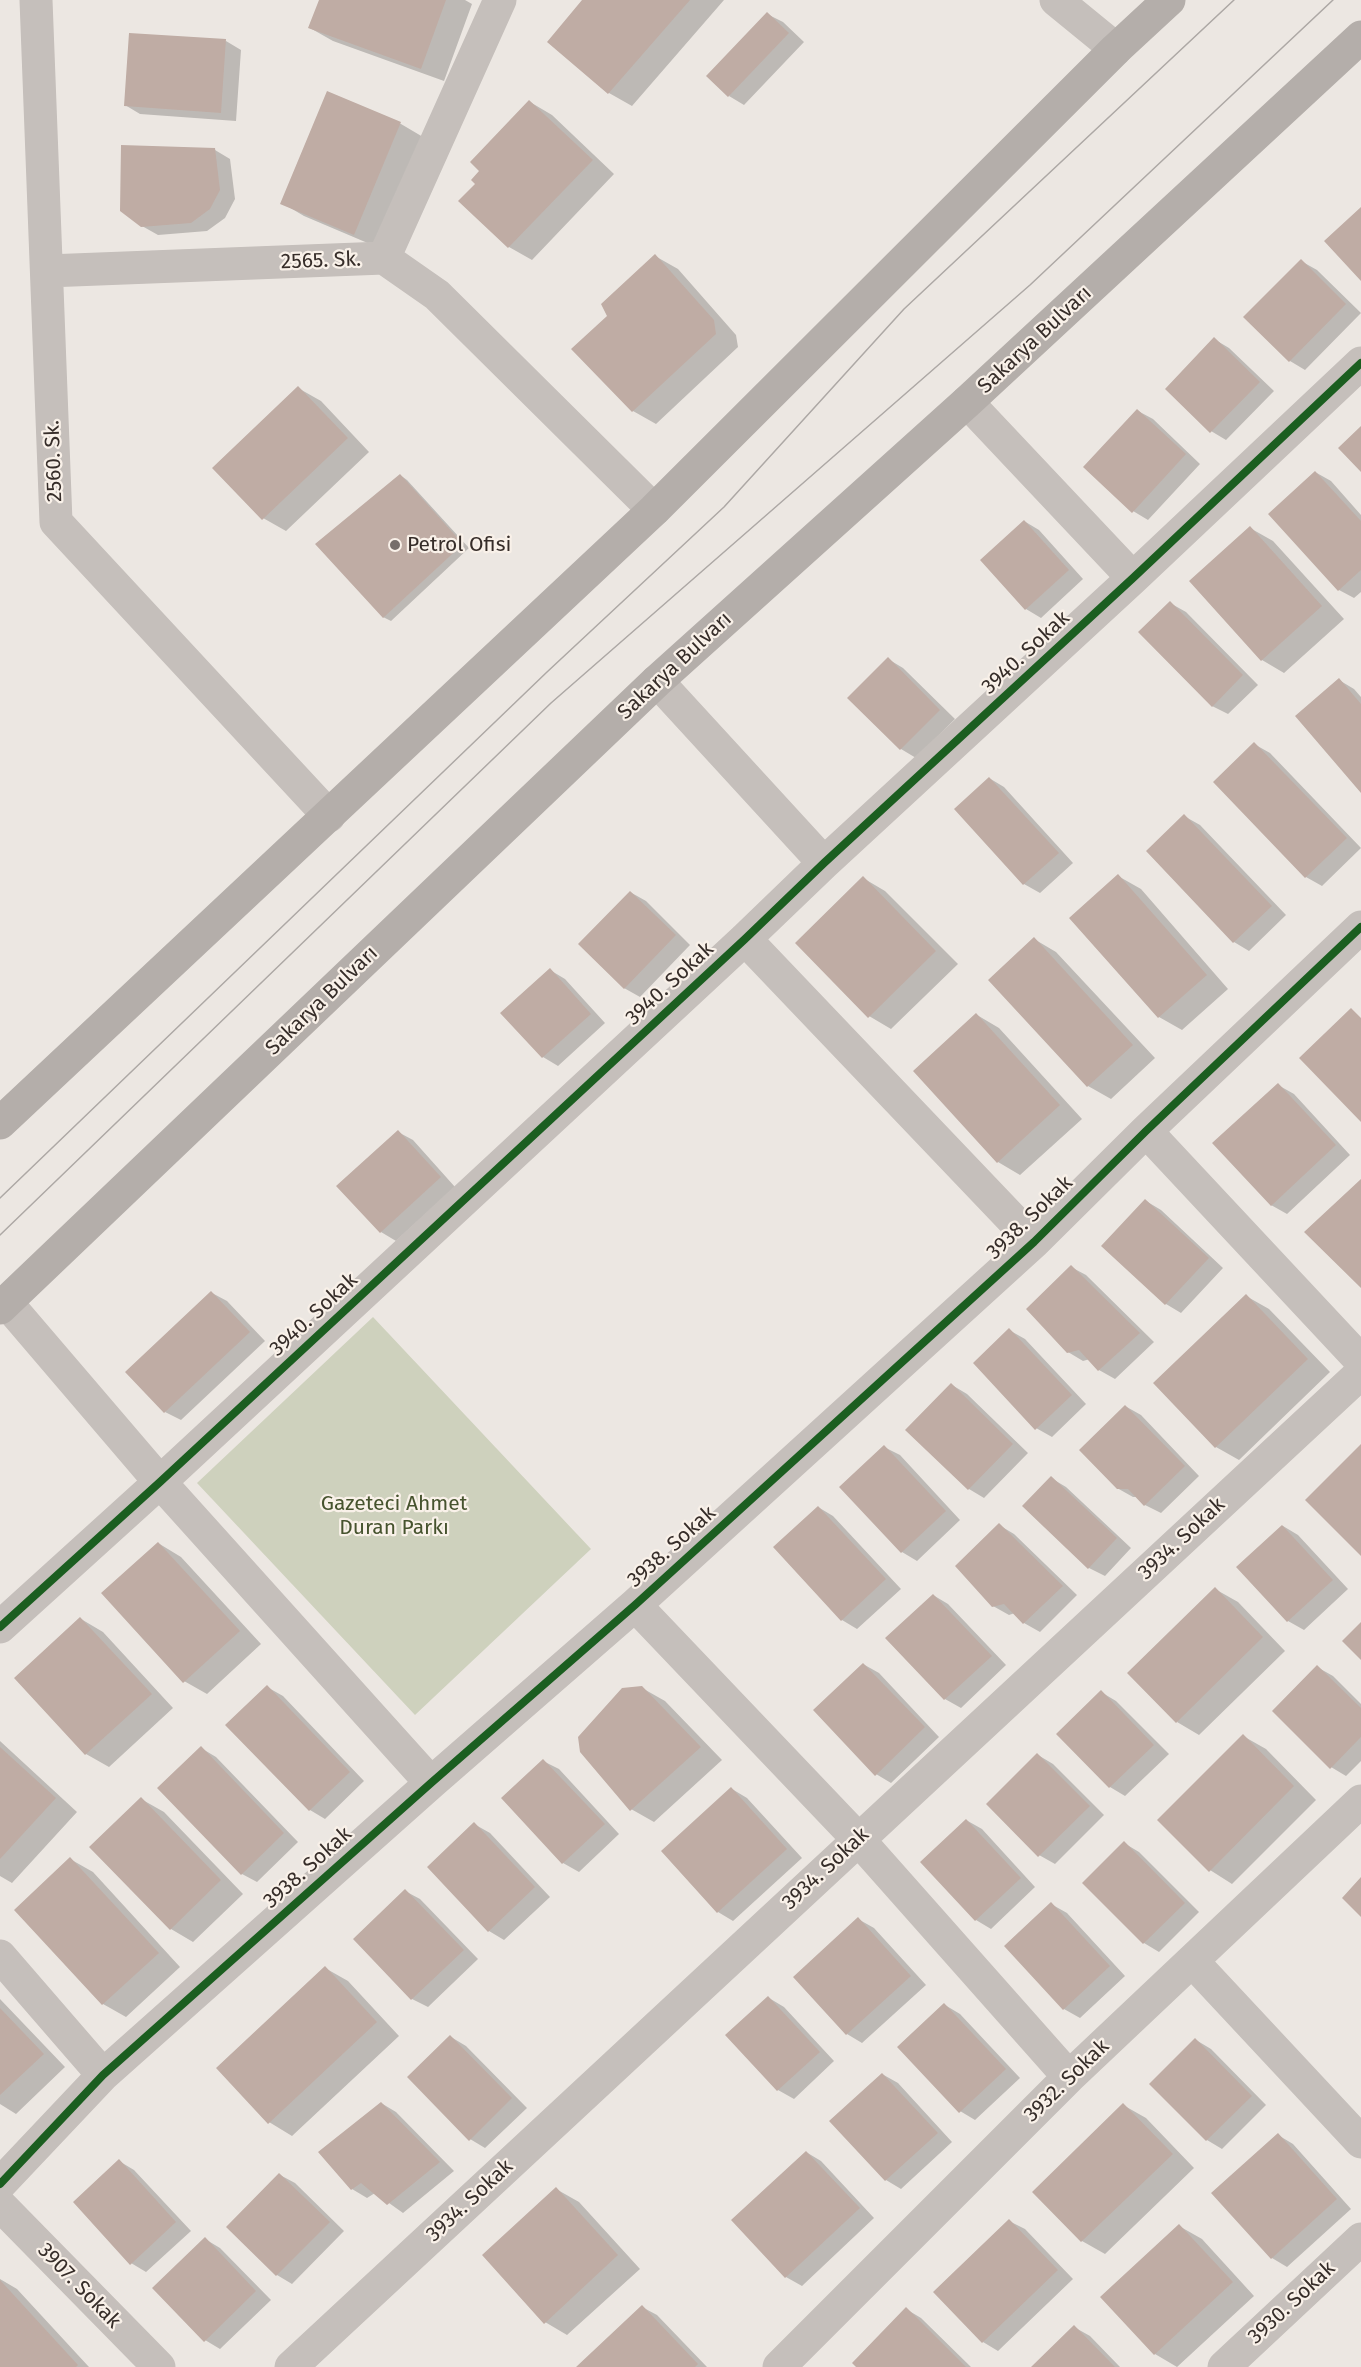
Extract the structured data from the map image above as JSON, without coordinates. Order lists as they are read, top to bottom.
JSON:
{
  "streets": {
    "main road": ["Sakarya Bulvarı"],
    "street": [
      "2565. Sk.",
      "2560. Sk.",
      "3940. Sokak",
      "3938. Sokak",
      "3934. Sokak",
      "3932. Sokak",
      "3907. Sokak",
      "3930. Sokak"
    ]
  },
  "crossings": [
    ["2565. Sk.", "2560. Sk."]
  ],
  "parks": ["Gazeteci Ahmet Duran Parkı"],
  "places": ["Petrol Ofisi"]
}
